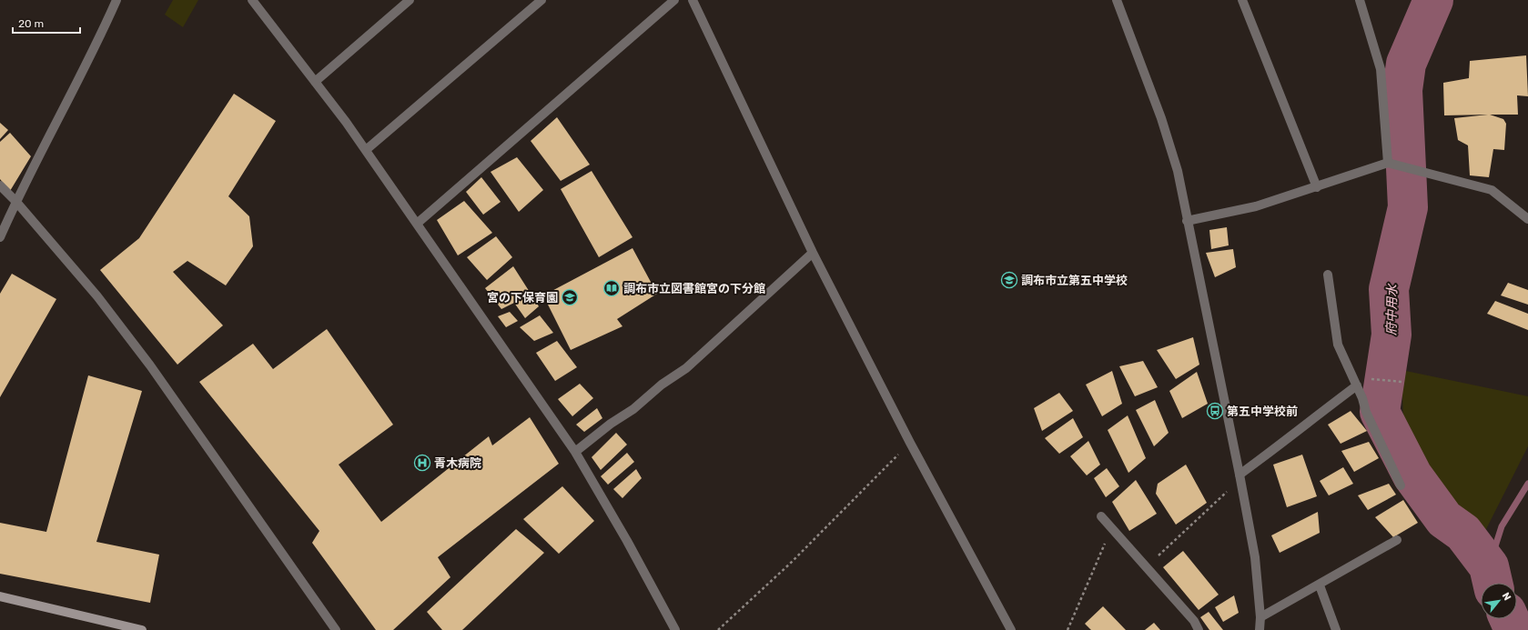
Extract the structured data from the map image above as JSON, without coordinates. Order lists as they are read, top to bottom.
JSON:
{
  "water": ["府中用水"],
  "places": {
    "school or university": ["調布市立第五中学校", "宮の下保育園"],
    "library": ["調布市立図書館宮の下分館"],
    "bus stop": ["第五中学校前"],
    "hospital": ["青木病院"]
  },
  "scale_bar": "20 m",
  "north": "top right"
}
